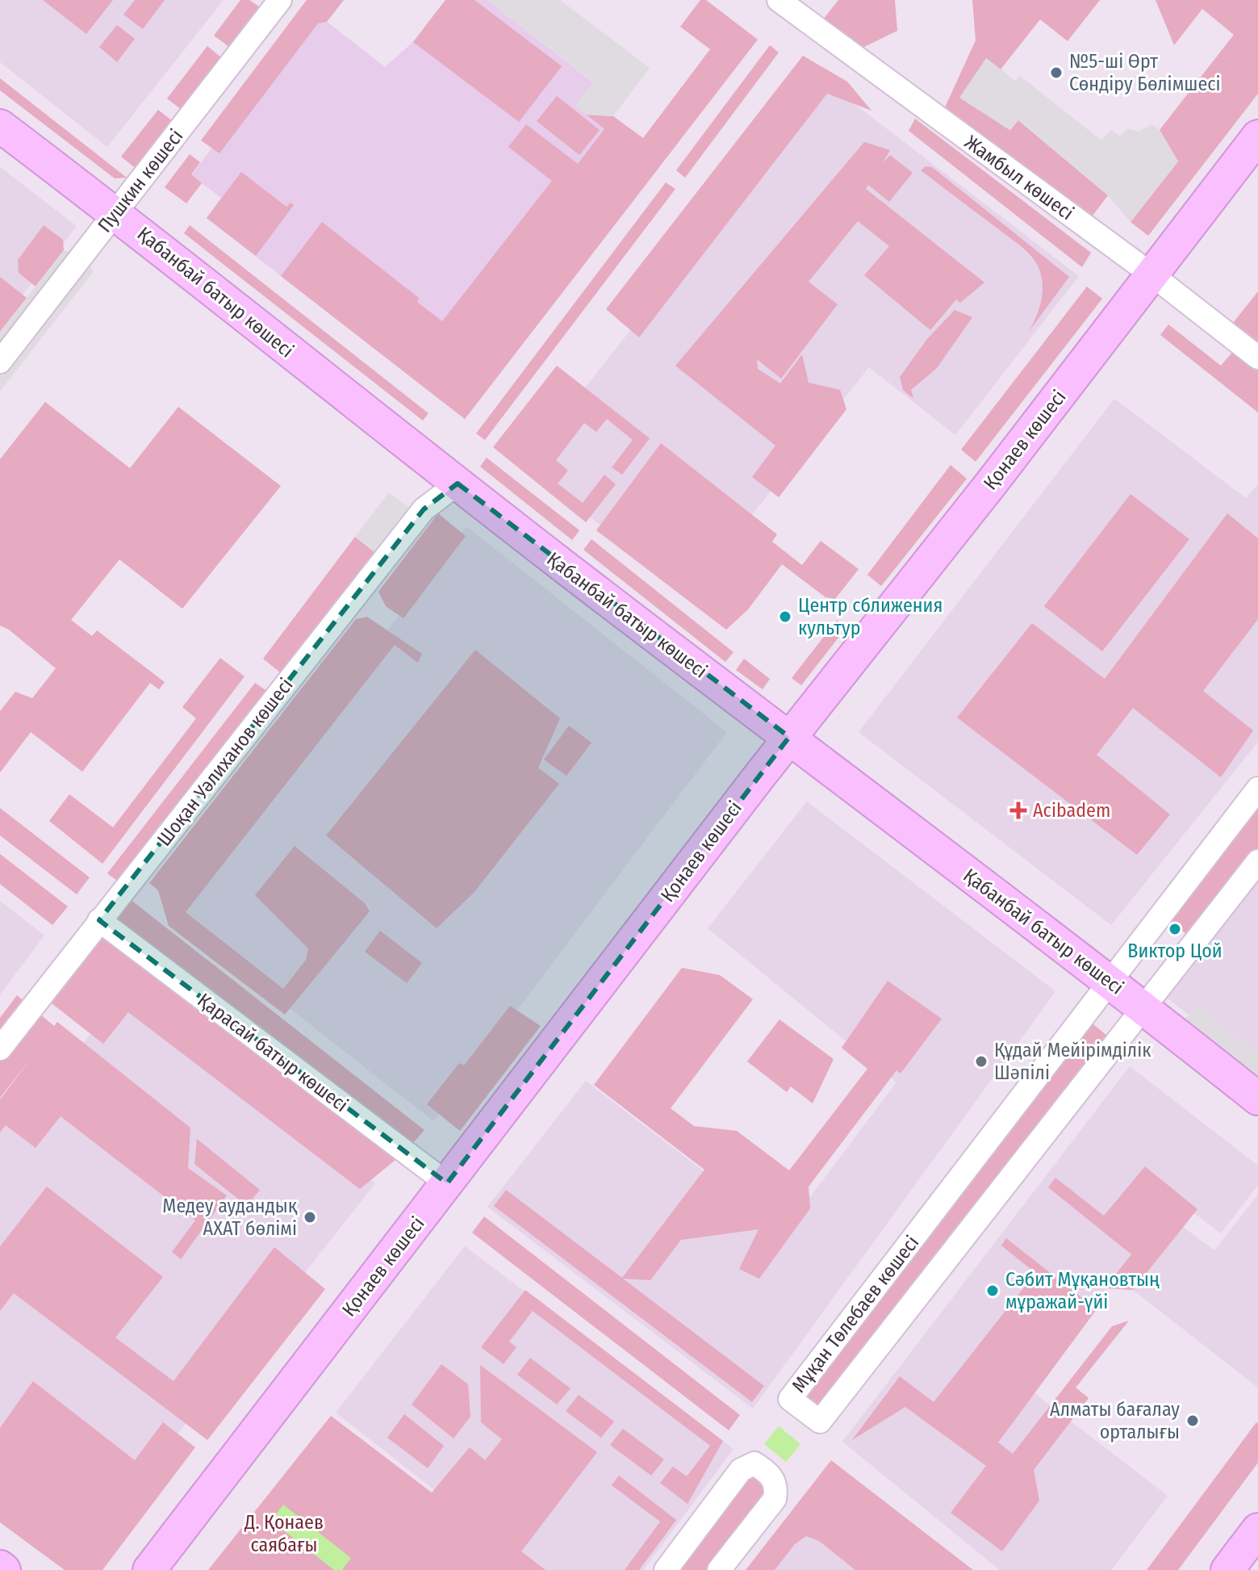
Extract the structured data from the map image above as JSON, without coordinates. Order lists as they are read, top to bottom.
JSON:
{
  "streets": {
    "street": [
      "Жамбыл көшесі",
      "Пушкин көшесі",
      "Қабанбай батыр көшесі",
      "Қонаев көшесі",
      "Шоқан Уәлиханов көшесі",
      "Қарасай батыр көшесі",
      "Мұқан Төлебаев көшесі"
    ]
  },
  "crossings": [
    ["Жамбыл көшесі", "Қонаев көшесі"],
    ["Пушкин көшесі", "Қабанбай батыр көшесі"],
    ["Қабанбай батыр көшесі", "Қонаев көшесі"],
    ["Қабанбай батыр көшесі", "Шоқан Уәлиханов көшесі"],
    ["Қабанбай батыр көшесі", "Мұқан Төлебаев көшесі"],
    ["Қонаев көшесі", "Қарасай батыр көшесі"],
    ["Шоқан Уәлиханов көшесі", "Қарасай батыр көшесі"]
  ],
  "parks": ["Д. Қонаев саябағы"],
  "places": {
    "other": [
      "№5-ші Өрт Сөндіру Бөлімшесі",
      "Центр сближения культур",
      "Виктор Цой",
      "Құдай Мейірімділік Шәпілі",
      "Медеу аудандық АХАТ бөлімі",
      "Сәбит Мұқановтың мұражай-үйі",
      "Алматы бағалау орталығы"
    ],
    "health": ["Acibadem"]
  }
}
